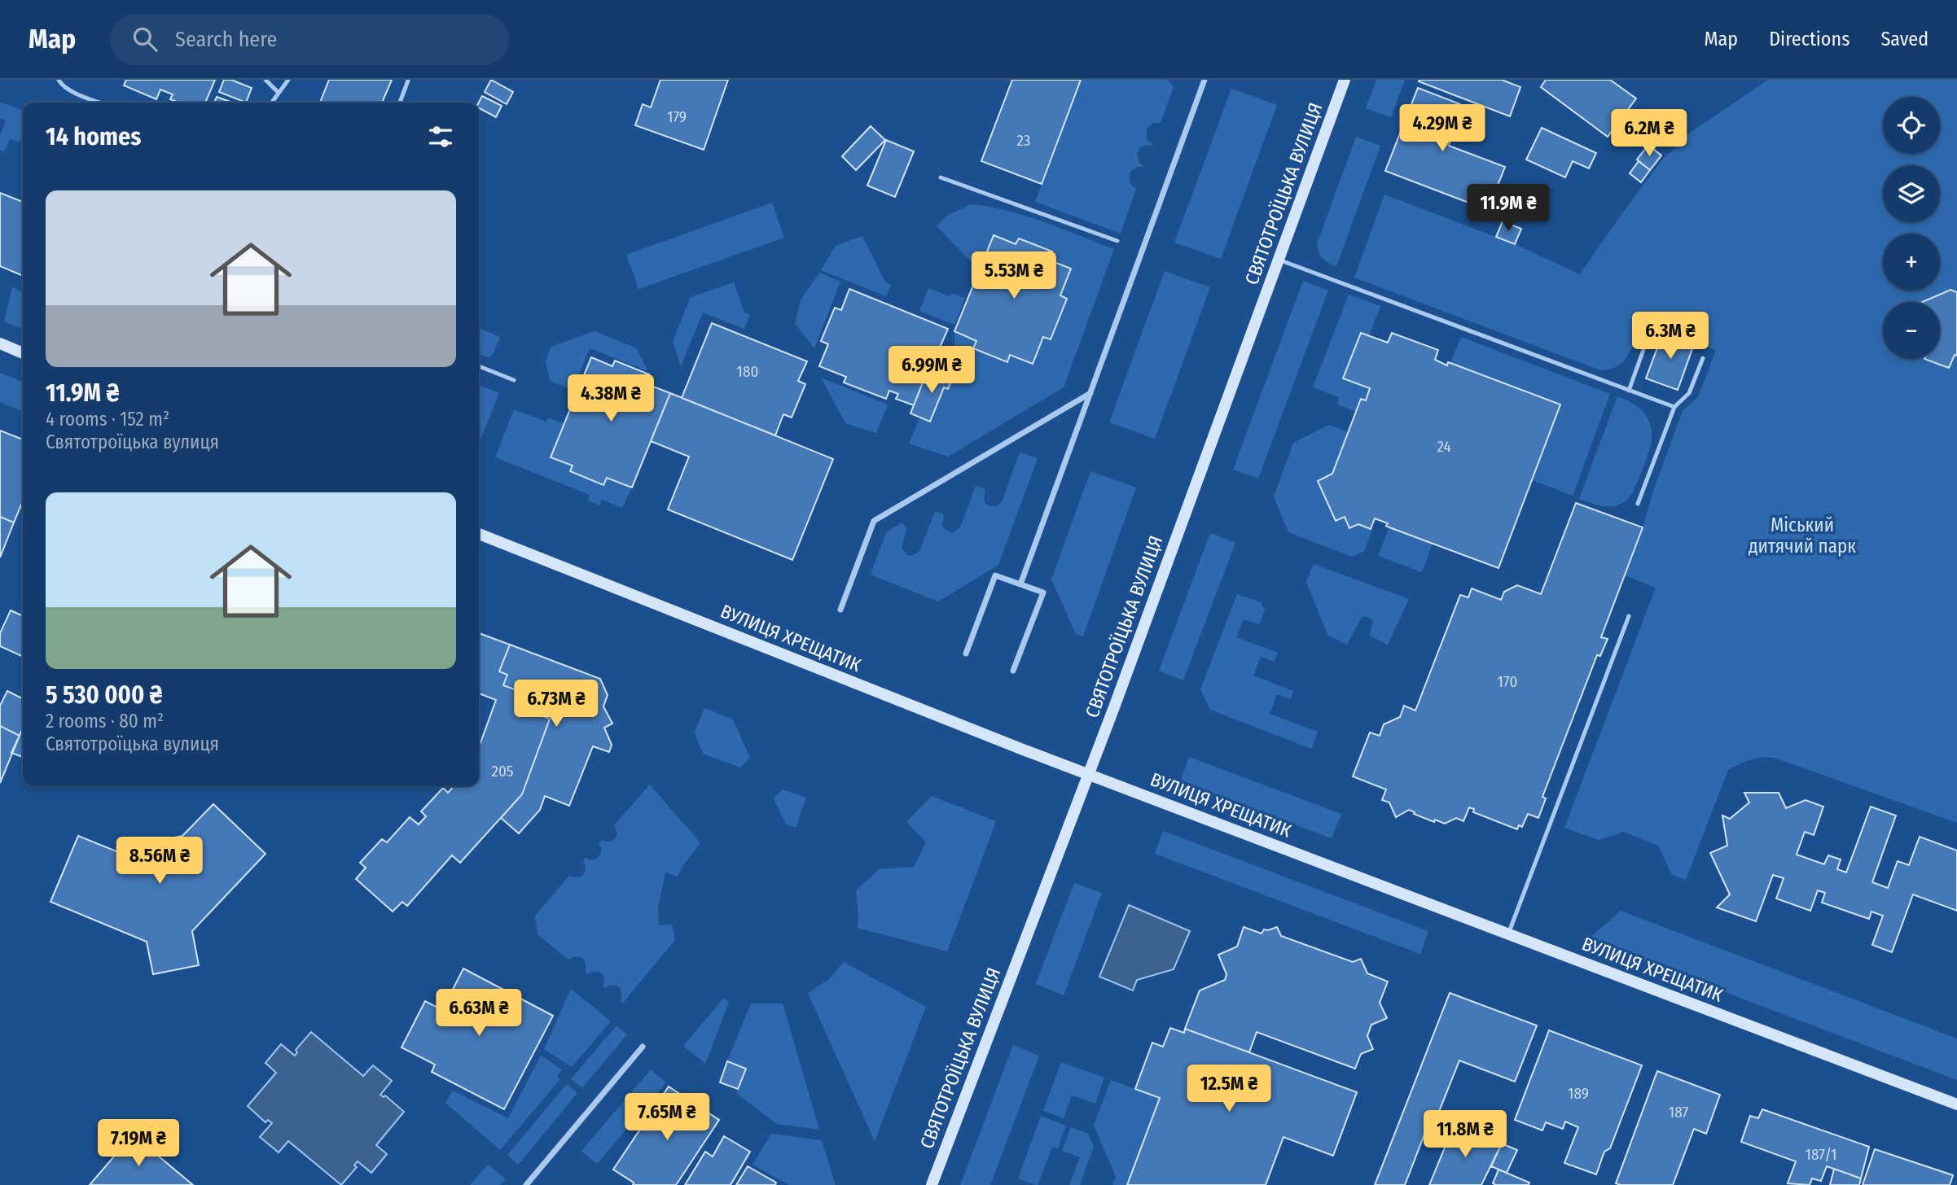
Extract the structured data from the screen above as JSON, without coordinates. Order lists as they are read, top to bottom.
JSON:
{
  "streets": {
    "main road": ["СВЯТОТРОЇЦЬКА ВУЛИЦЯ", "ВУЛИЦЯ ХРЕЩАТИК"]
  },
  "crossings": [
    ["СВЯТОТРОЇЦЬКА ВУЛИЦЯ", "ВУЛИЦЯ ХРЕЩАТИК"]
  ],
  "parks": ["Міський дитячий парк"],
  "house_numbers": [
    "179",
    "23",
    "180",
    "24",
    "170",
    "205",
    "189",
    "187",
    "187/1"
  ],
  "page": {
    "header": "Map",
    "search": "Search here",
    "nav": ["Map", "Directions", "Saved"],
    "map_buttons": ["+", "−"],
    "heading": "14 homes",
    "price": [
      "4.29M ₴",
      "6.2M ₴",
      "11.9M ₴",
      "5.53M ₴",
      "6.3M ₴",
      "6.99M ₴",
      "4.38M ₴",
      "6.73M ₴",
      "8.56M ₴",
      "6.63M ₴",
      "12.5M ₴",
      "7.65M ₴",
      "11.8M ₴",
      "7.19M ₴"
    ],
    "list": [
      {
        "name": "11.9M ₴",
        "note": "4 rooms · 152 m² · Святотроїцька вулиця"
      },
      {
        "name": "5 530 000 ₴",
        "note": "2 rooms · 80 m² · Святотроїцька вулиця"
      }
    ]
  }
}
